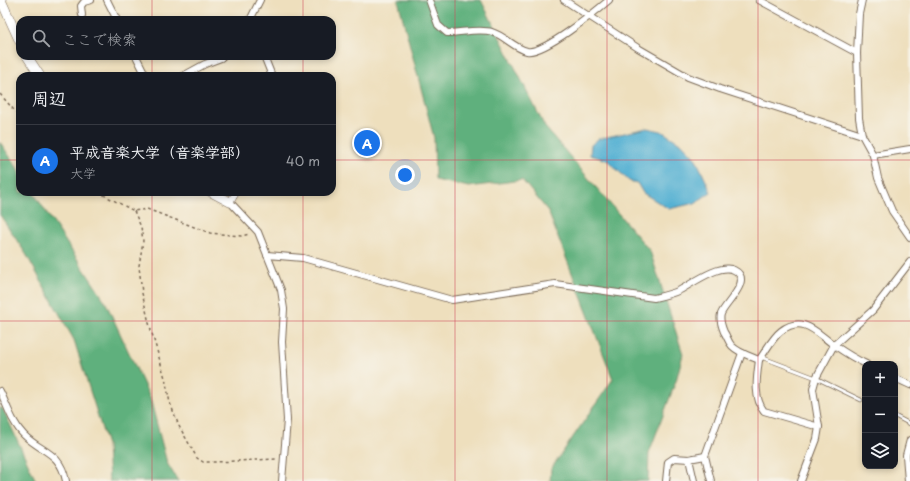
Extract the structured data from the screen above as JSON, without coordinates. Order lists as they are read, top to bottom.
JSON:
{
  "page": {
    "search": "ここで検索",
    "heading": "周辺",
    "list": [
      {
        "mark": "A",
        "name": "平成音楽大学（音楽学部）",
        "note": "大学",
        "value": "40 m"
      }
    ],
    "pins": "A",
    "map_buttons": ["+", "−"]
  }
}
